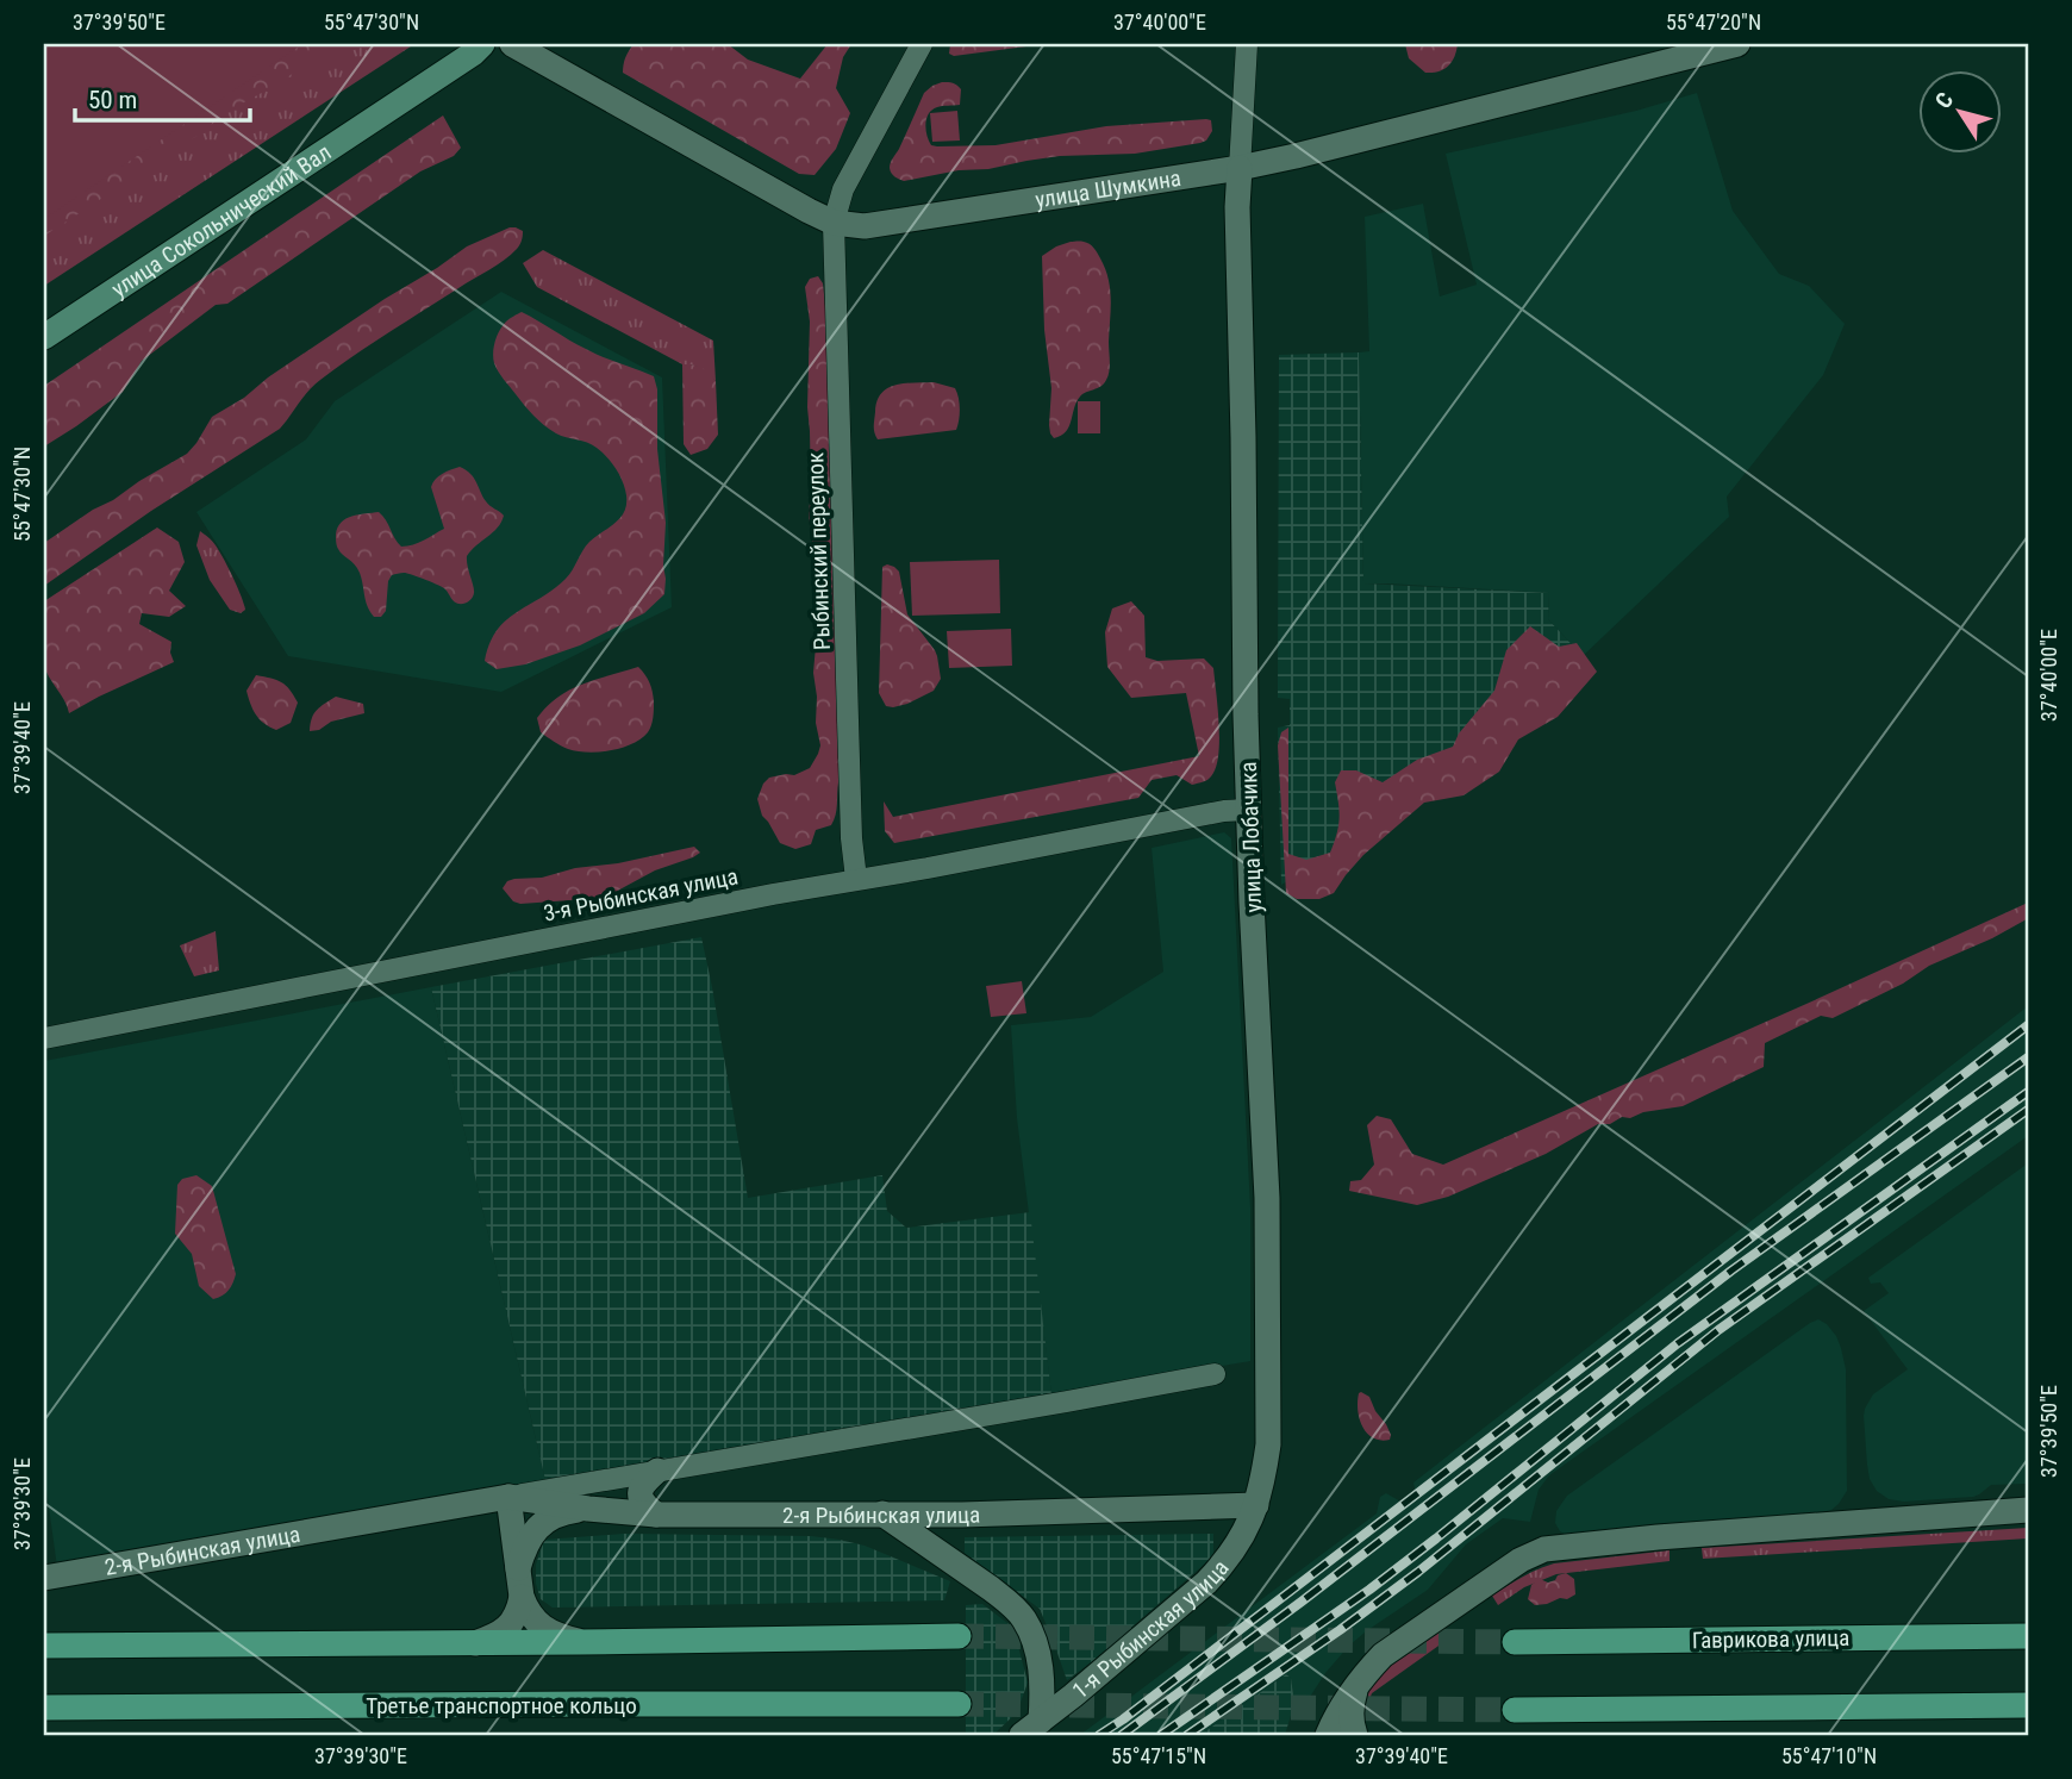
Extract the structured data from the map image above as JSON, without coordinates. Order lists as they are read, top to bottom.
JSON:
{
  "streets": {
    "main road": ["улица Сокольнический Вал", "Гаврикова улица", "Третье транспортное кольцо"],
    "street": [
      "улица Шумкина",
      "Рыбинский переулок",
      "улица Лобачика",
      "3-я Рыбинская улица",
      "2-я Рыбинская улица",
      "1-я Рыбинская улица"
    ]
  },
  "crossings": [
    ["улица Шумкина", "Рыбинский переулок"],
    ["улица Шумкина", "улица Лобачика"],
    ["Рыбинский переулок", "3-я Рыбинская улица"],
    ["улица Лобачика", "3-я Рыбинская улица"],
    ["улица Лобачика", "2-я Рыбинская улица"],
    ["улица Лобачика", "1-я Рыбинская улица"],
    ["2-я Рыбинская улица", "1-я Рыбинская улица"]
  ],
  "scale_bar": "50 m",
  "north": "top left",
  "coordinates": [
    "37°39'50\"E",
    "55°47'30\"N",
    "37°40'00\"E",
    "55°47'20\"N",
    "37°39'40\"E",
    "37°39'30\"E",
    "55°47'15\"N",
    "55°47'10\"N"
  ]
}
